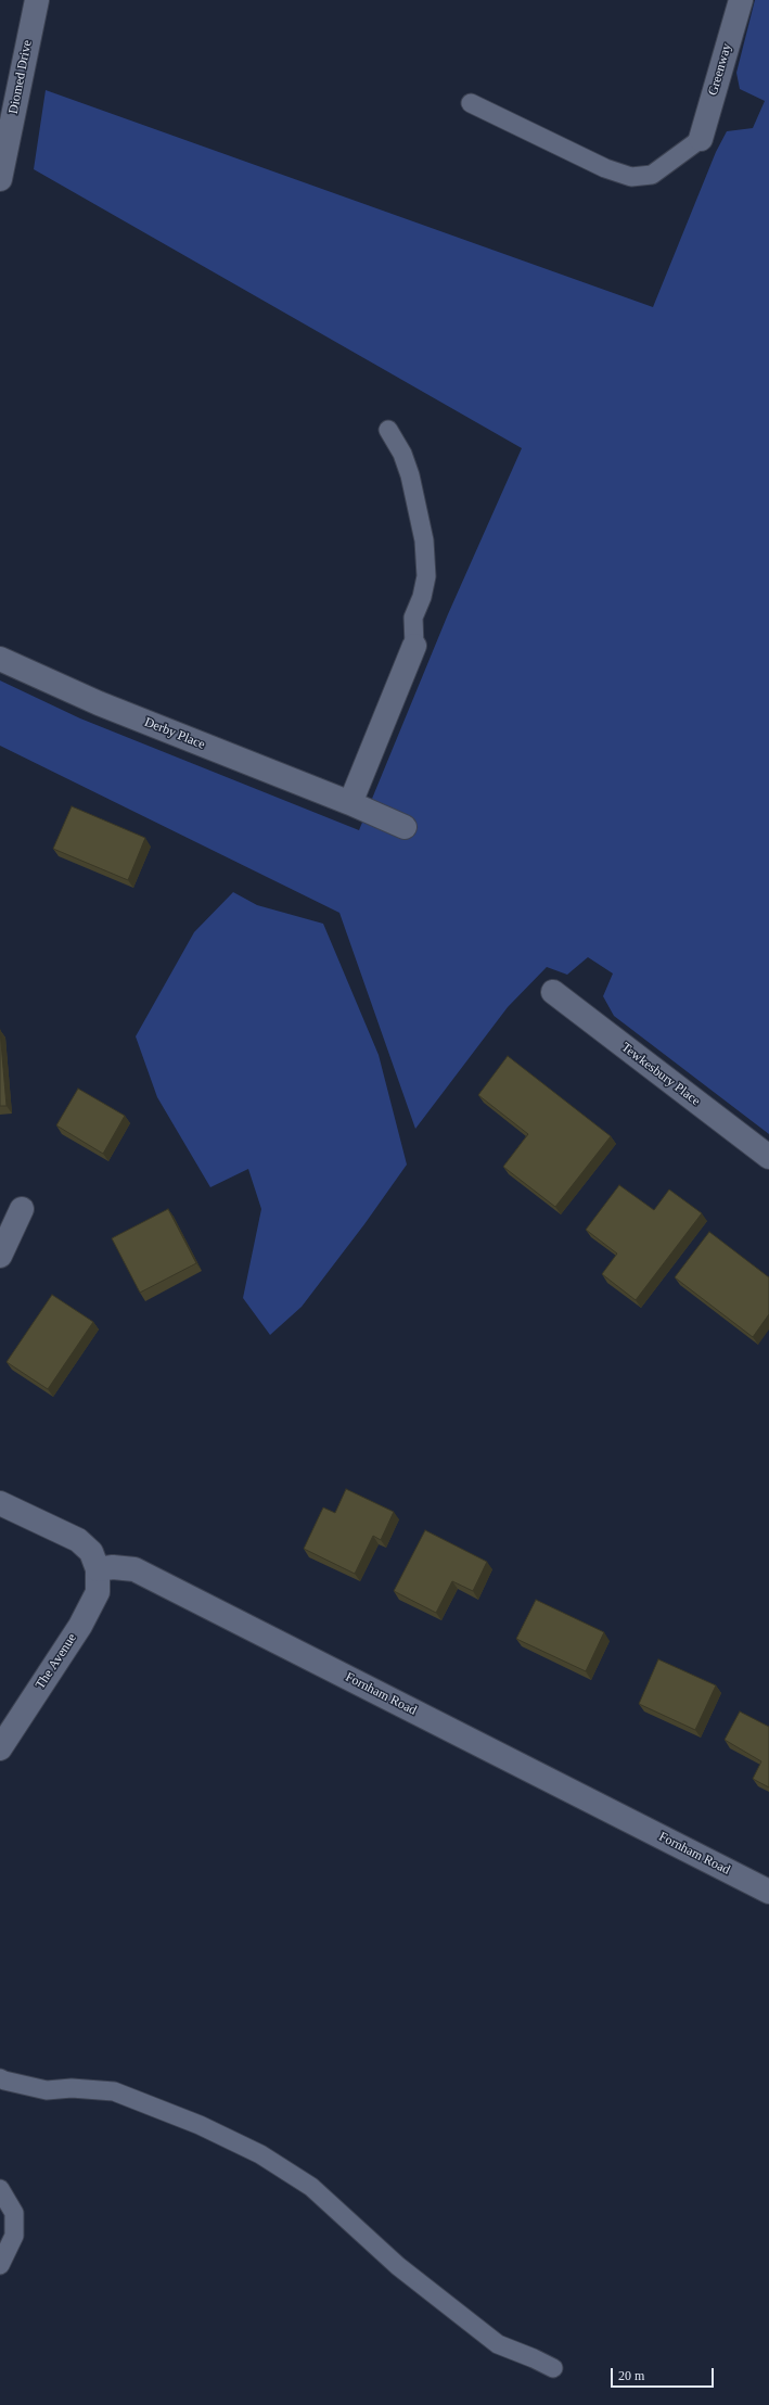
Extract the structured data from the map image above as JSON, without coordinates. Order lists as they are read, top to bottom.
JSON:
{
  "streets": {
    "street": [
      "Greenway",
      "Diomed Drive",
      "Derby Place",
      "Tewkesbury Place",
      "The Avenue",
      "Fornham Road"
    ]
  },
  "crossings": [
    ["The Avenue", "Fornham Road"]
  ],
  "scale_bar": "20 m"
}
